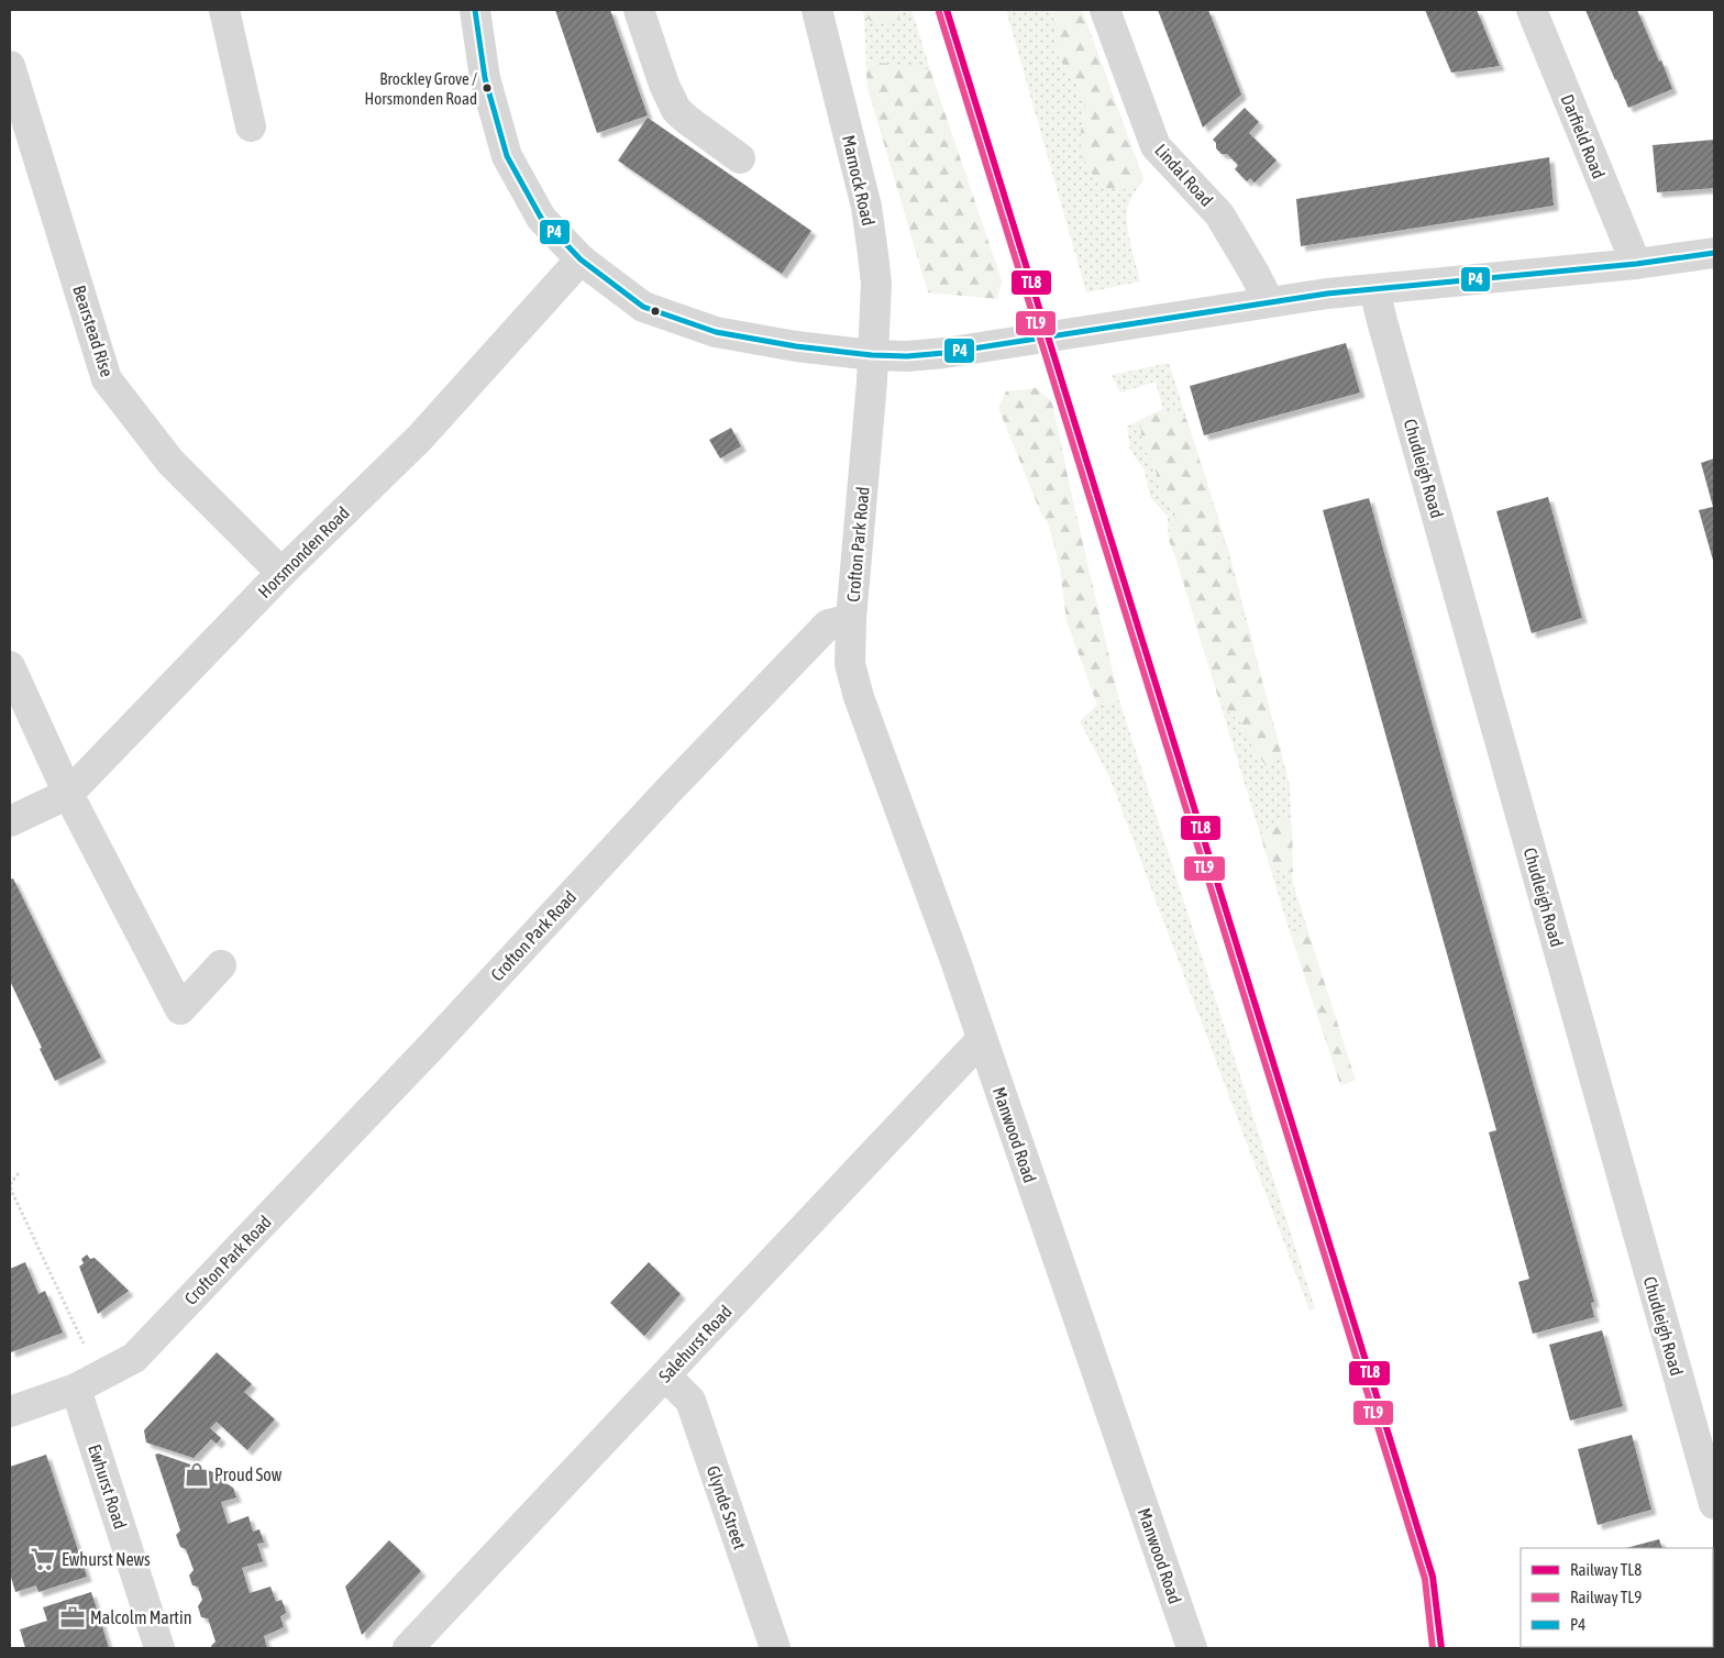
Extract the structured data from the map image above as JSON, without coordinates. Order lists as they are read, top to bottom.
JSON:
{
  "streets": {
    "street": [
      "Darfield Road",
      "Lindal Road",
      "Marnock Road",
      "Bearstead Rise",
      "Chudleigh Road",
      "Crofton Park Road",
      "Horsmonden Road",
      "Manwood Road",
      "Salehurst Road",
      "Ewhurst Road",
      "Glynde Street"
    ]
  },
  "crossings": [
    ["Marnock Road", "Crofton Park Road"],
    ["Bearstead Rise", "Horsmonden Road"],
    ["Crofton Park Road", "Manwood Road"],
    ["Crofton Park Road", "Ewhurst Road"],
    ["Manwood Road", "Salehurst Road"],
    ["Salehurst Road", "Glynde Street"]
  ],
  "places": {
    "other": ["Brockley Grove / Horsmonden Road"],
    "shop": ["Proud Sow"],
    "supermarket": ["Ewhurst News"],
    "office": ["Malcolm Martin"]
  },
  "lines": ["rail line TL8", "transit line P4", "rail line TL9"],
  "legend": ["Railway TL8", "Railway TL9", "P4"]
}
